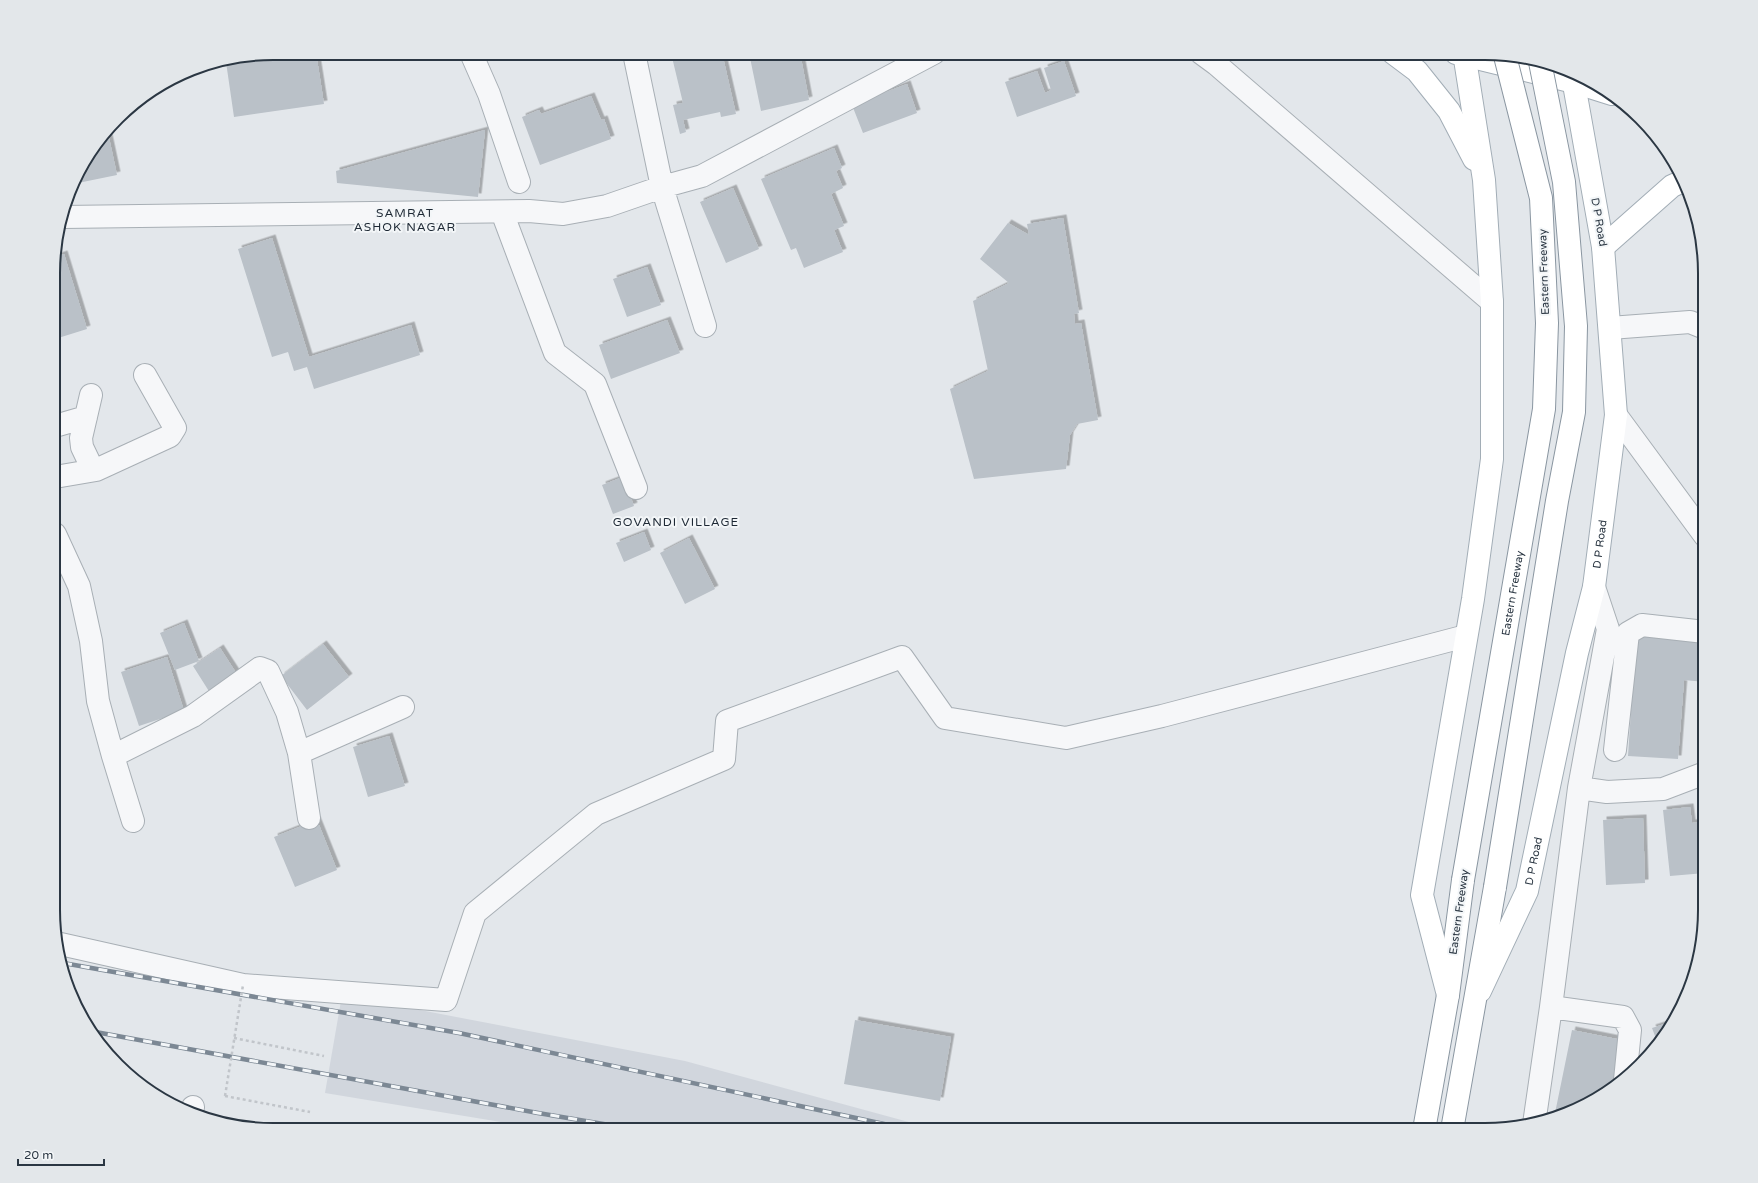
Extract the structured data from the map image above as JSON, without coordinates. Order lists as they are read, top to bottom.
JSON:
{
  "streets": {
    "main road": ["D P Road", "Eastern Freeway"]
  },
  "districts": ["SAMRAT ASHOK NAGAR", "GOVANDI VILLAGE"],
  "scale_bar": "20 m"
}
